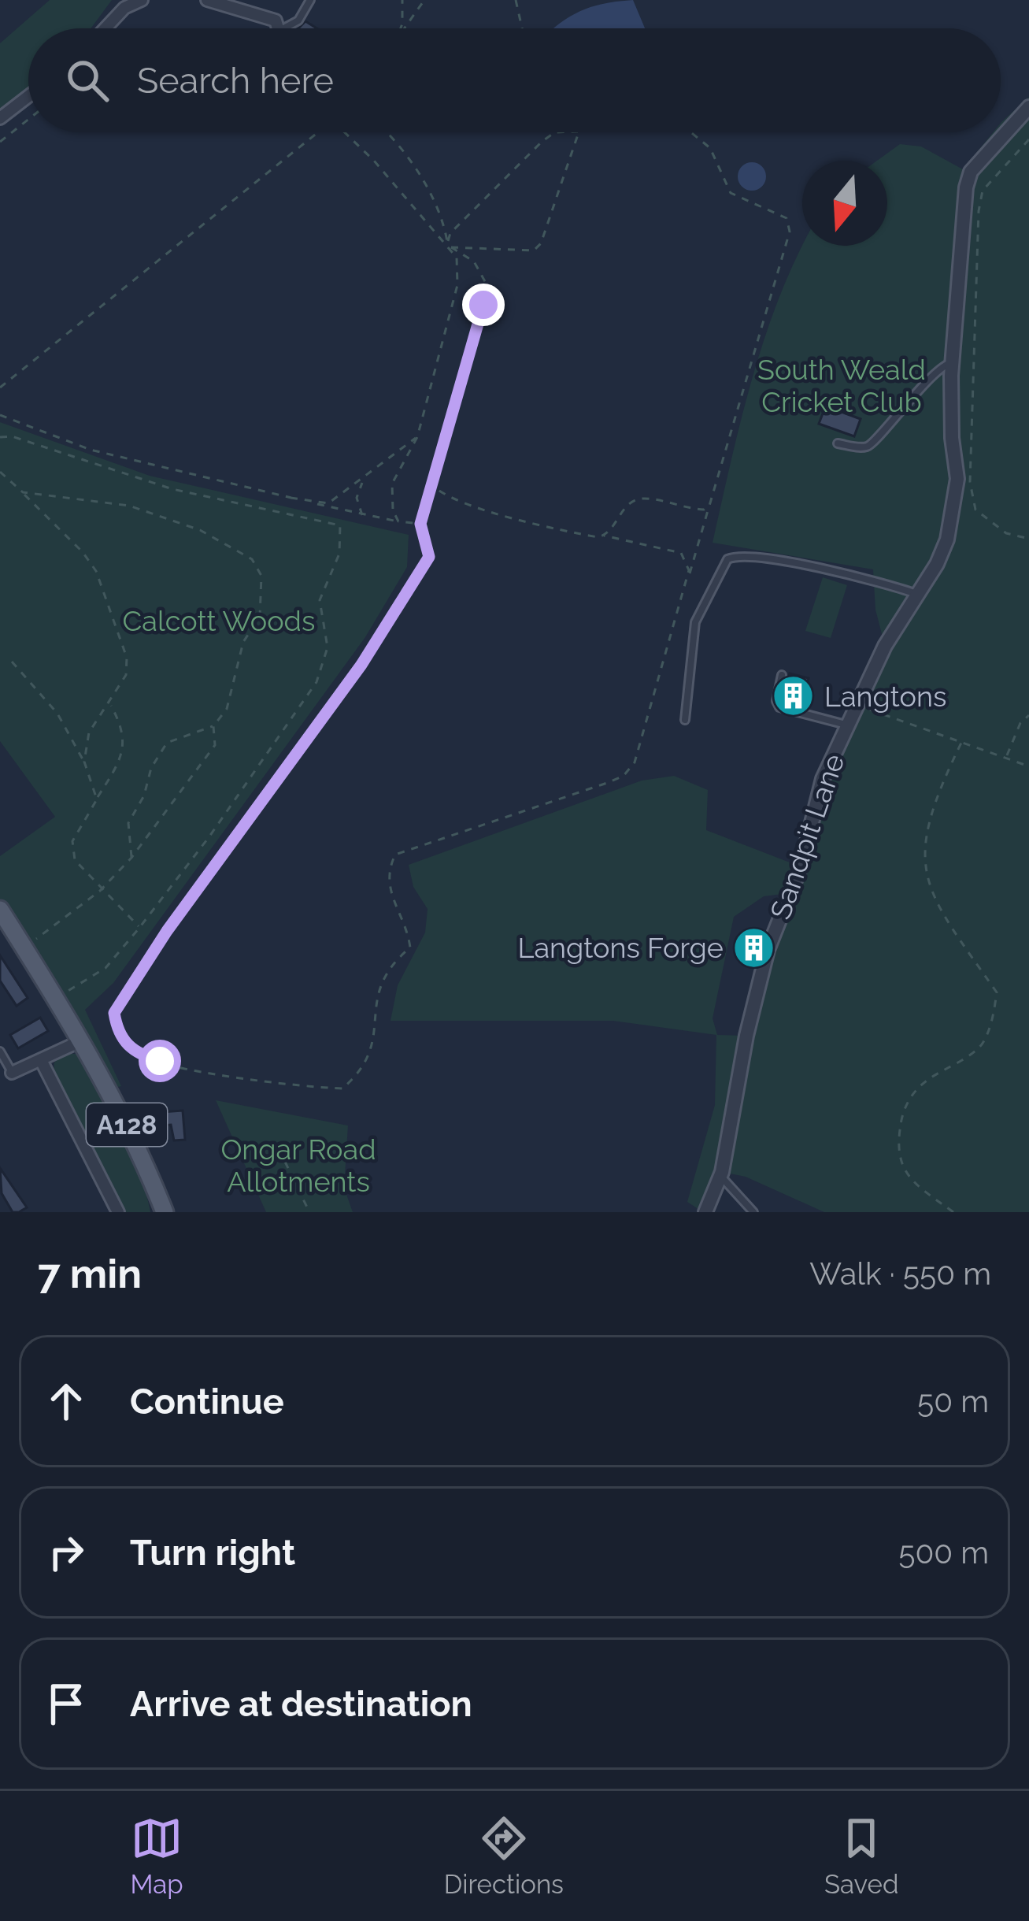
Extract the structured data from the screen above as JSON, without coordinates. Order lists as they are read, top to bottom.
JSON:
{
  "streets": {
    "main road": ["A128"],
    "street": ["Sandpit Lane"]
  },
  "parks": ["South Weald Cricket Club", "Calcott Woods", "Ongar Road Allotments"],
  "places": {
    "building": ["Langtons", "Langtons Forge"]
  },
  "north": "bottom",
  "page": {
    "search": "Search here",
    "heading": ["7 min", "Walk · 550 m"],
    "list": [
      ["Continue", "50 m"],
      ["Turn right", "500 m"],
      "Arrive at destination"
    ],
    "nav": ["Map", "Directions", "Saved"]
  }
}
